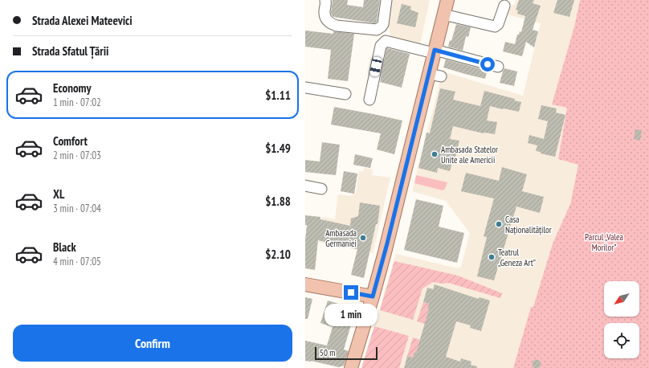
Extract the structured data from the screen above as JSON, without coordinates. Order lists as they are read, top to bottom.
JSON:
{
  "parks": ["Parcul „Valea Morilor”"],
  "places": [
    "Ambasada Statelor Unite ale Americii",
    "Casa Naționalităților",
    "Ambasada Germaniei",
    "Teatrul „Geneza Art”"
  ],
  "scale_bar": "50 m",
  "north": "bottom left",
  "page": {
    "banner": ["Strada Alexei Mateevici", "Strada Sfatul Țării"],
    "list": [
      {
        "name": "Economy",
        "note": "1 min · 07:02",
        "value": "$1.11"
      },
      {
        "name": "Comfort",
        "note": "2 min · 07:03",
        "value": "$1.49"
      },
      {
        "name": "XL",
        "note": "3 min · 07:04",
        "value": "$1.88"
      },
      {
        "name": "Black",
        "note": "4 min · 07:05",
        "value": "$2.10"
      }
    ],
    "bubble": "1 min",
    "buttons": "Confirm",
    "scale": "50 m"
  }
}
